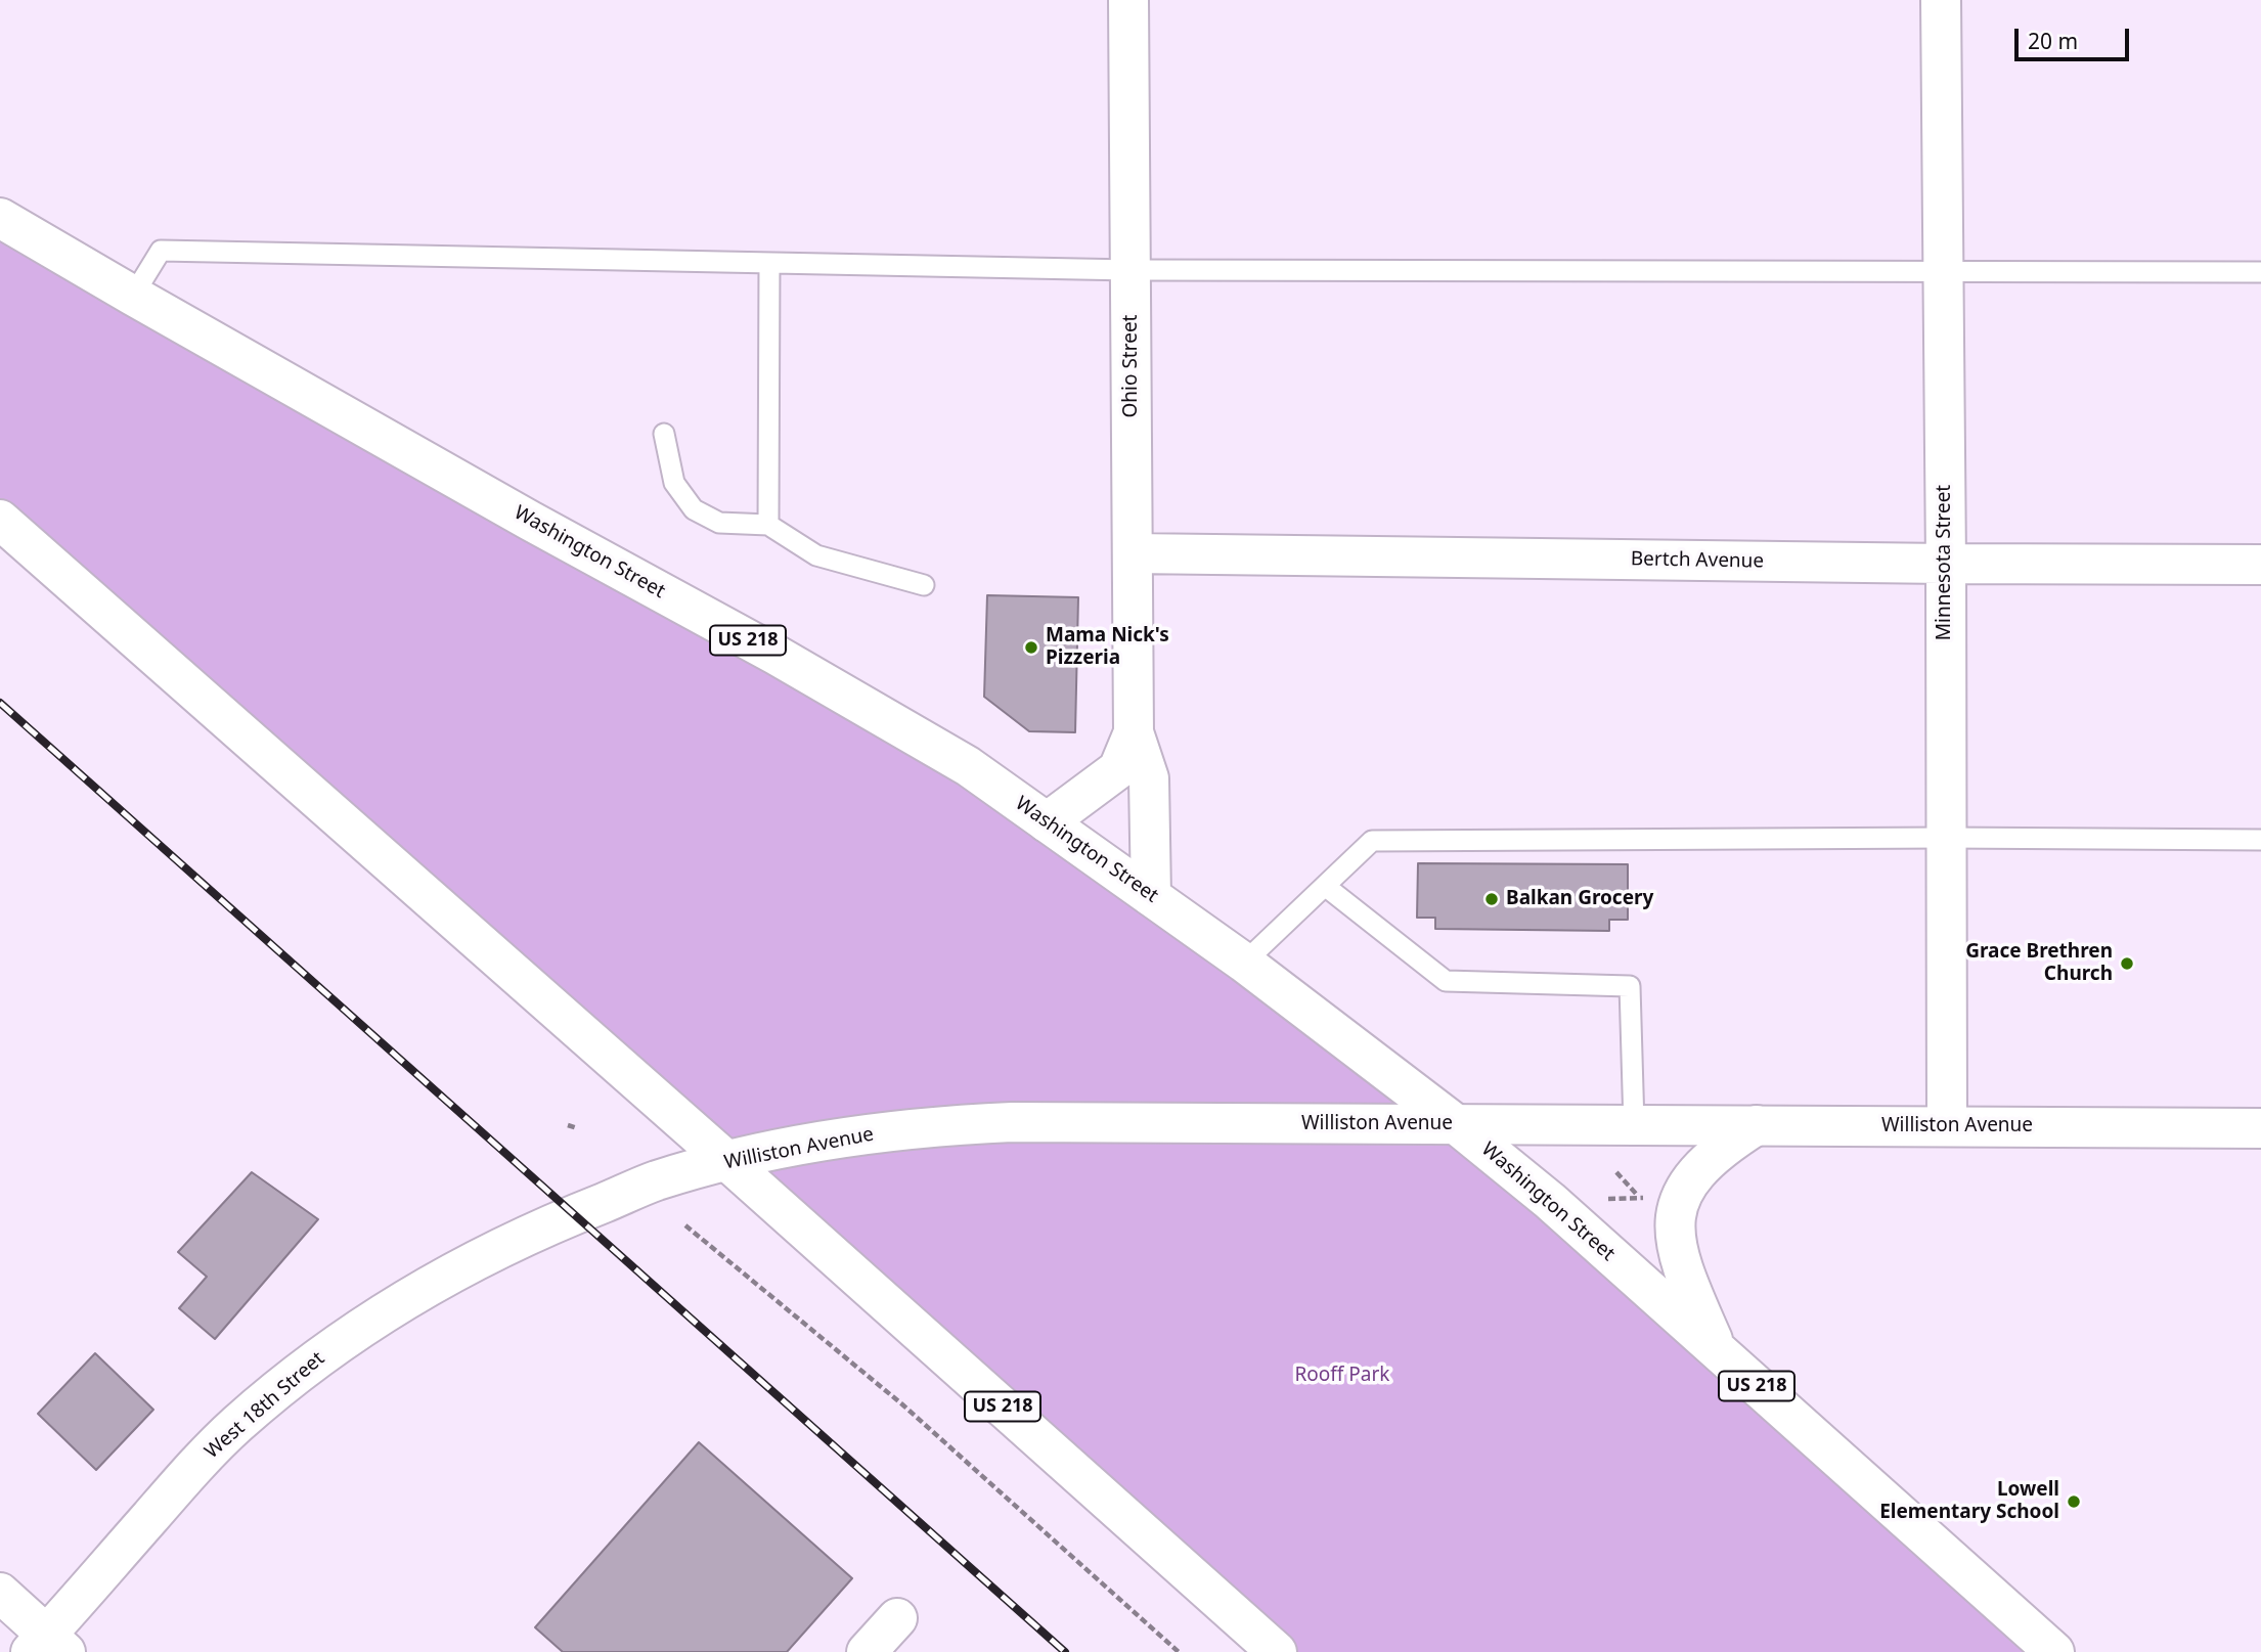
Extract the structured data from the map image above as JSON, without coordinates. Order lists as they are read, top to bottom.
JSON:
{
  "streets": {
    "main road": [
      "Ohio Street",
      "Washington Street",
      "Bertch Avenue",
      "Minnesota Street",
      "US 218",
      "Williston Avenue",
      "West 18th Street"
    ]
  },
  "crossings": [
    ["Ohio Street", "Washington Street"],
    ["Ohio Street", "Bertch Avenue"],
    ["Washington Street", "Williston Avenue"],
    ["Bertch Avenue", "Minnesota Street"],
    ["Minnesota Street", "Williston Avenue"],
    ["US 218", "Williston Avenue"],
    ["Williston Avenue", "West 18th Street"]
  ],
  "parks": ["Rooff Park"],
  "places": [
    "Mama Nick's Pizzeria",
    "Balkan Grocery",
    "Grace Brethren Church",
    "Lowell Elementary School"
  ],
  "scale_bar": "20 m"
}
